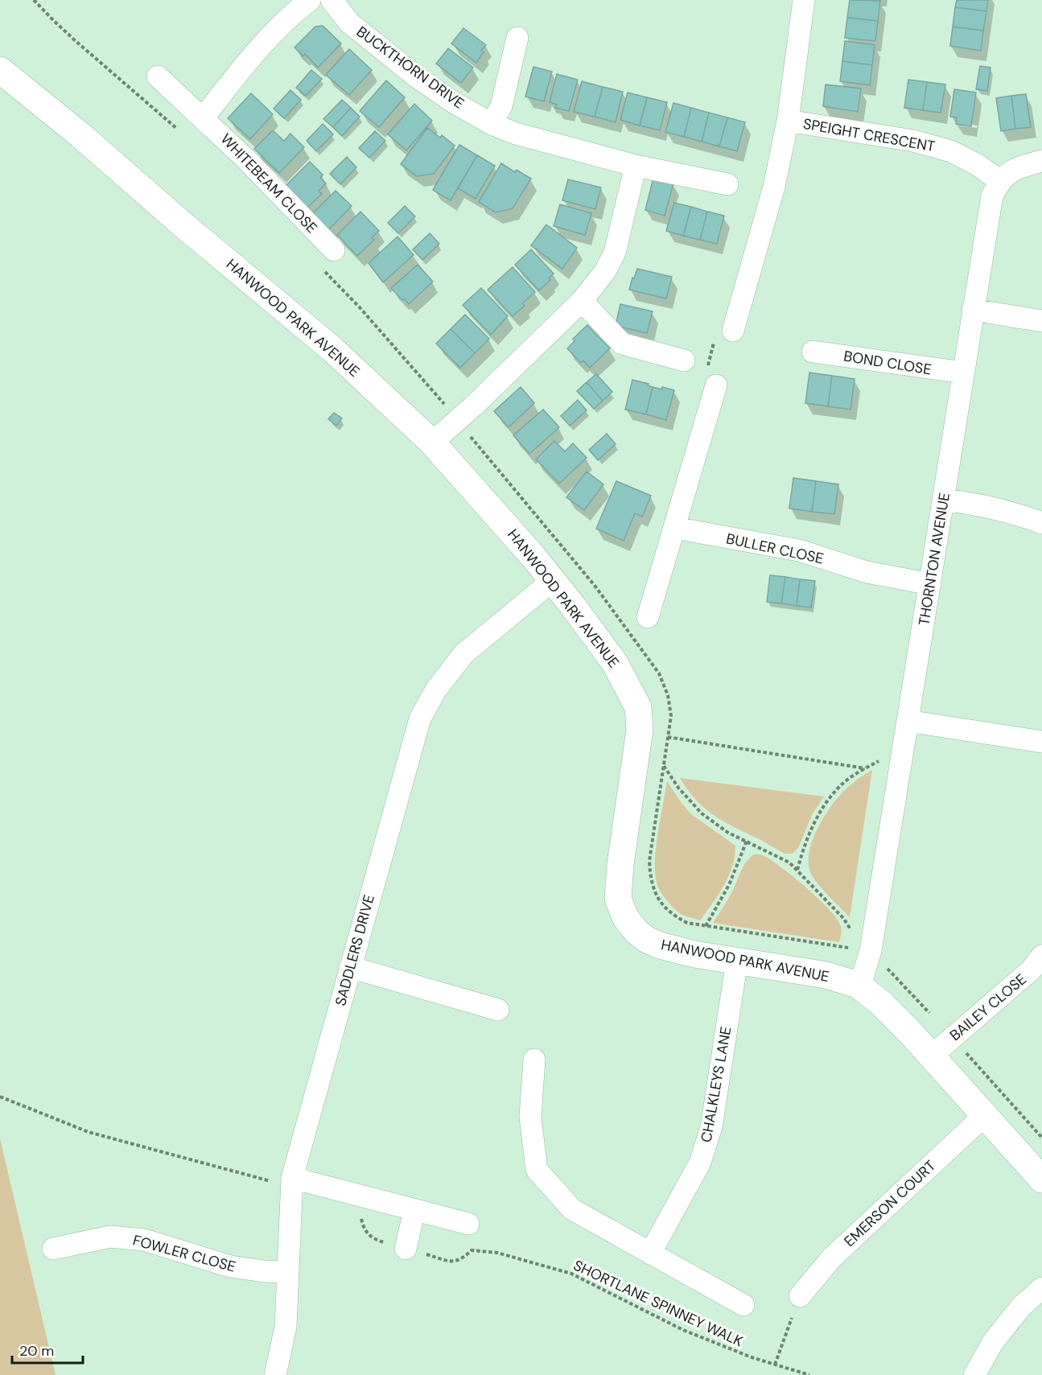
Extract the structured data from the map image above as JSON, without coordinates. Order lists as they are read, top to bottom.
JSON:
{
  "streets": {
    "street": [
      "BUCKTHORN DRIVE",
      "SPEIGHT CRESCENT",
      "WHITEBEAM CLOSE",
      "HANWOOD PARK AVENUE",
      "BOND CLOSE",
      "BULLER CLOSE",
      "THORNTON AVENUE",
      "SADDLERS DRIVE",
      "BAILEY CLOSE",
      "CHALKLEYS LANE",
      "EMERSON COURT",
      "FOWLER CLOSE"
    ],
    "path": ["SHORTLANE SPINNEY WALK"]
  },
  "crossings": [
    ["SPEIGHT CRESCENT", "THORNTON AVENUE"],
    ["HANWOOD PARK AVENUE", "THORNTON AVENUE"],
    ["HANWOOD PARK AVENUE", "SADDLERS DRIVE"],
    ["HANWOOD PARK AVENUE", "BAILEY CLOSE"],
    ["HANWOOD PARK AVENUE", "CHALKLEYS LANE"],
    ["HANWOOD PARK AVENUE", "EMERSON COURT"],
    ["BOND CLOSE", "THORNTON AVENUE"],
    ["BULLER CLOSE", "THORNTON AVENUE"],
    ["SADDLERS DRIVE", "FOWLER CLOSE"]
  ],
  "scale_bar": "20 m"
}
